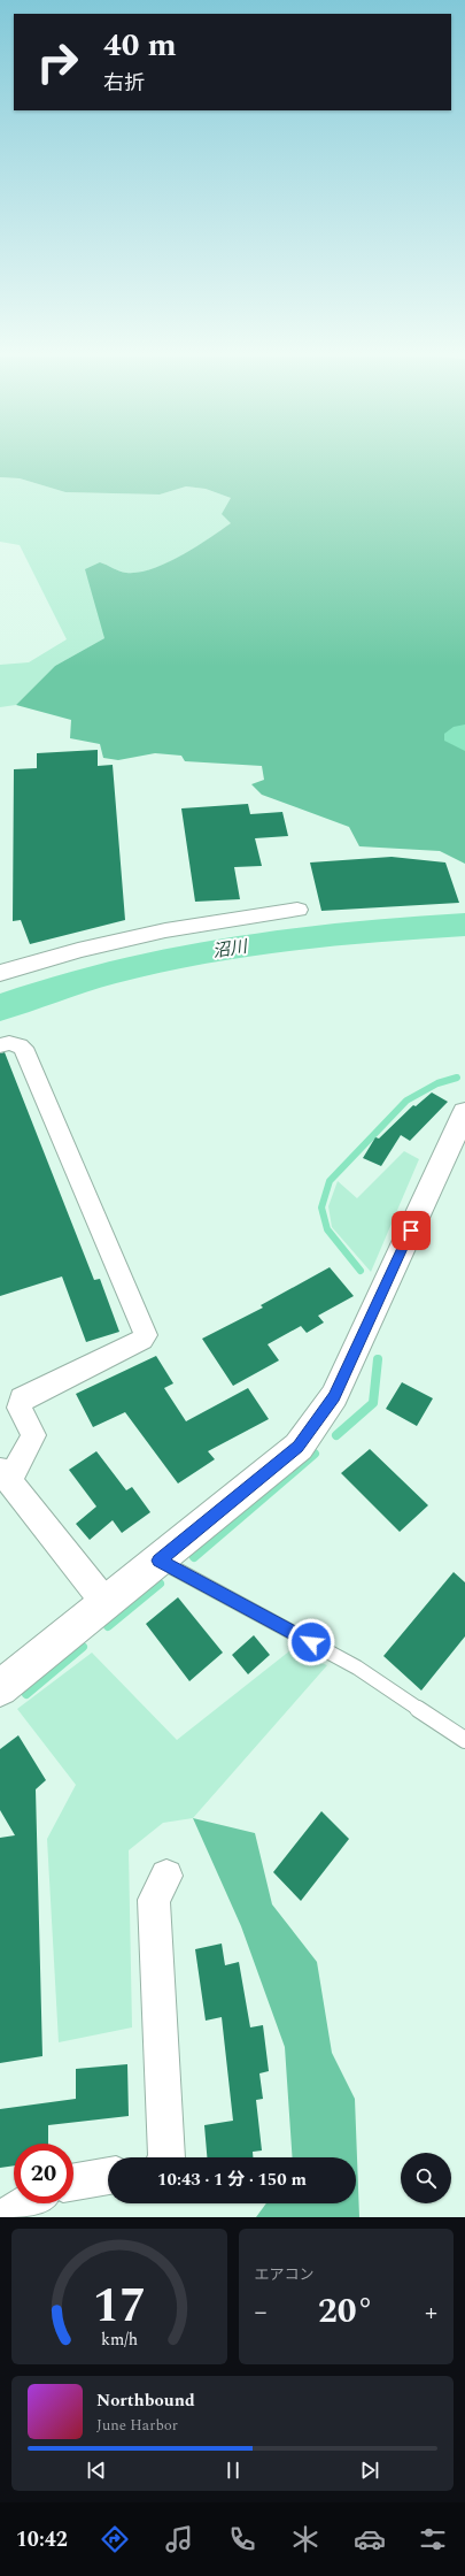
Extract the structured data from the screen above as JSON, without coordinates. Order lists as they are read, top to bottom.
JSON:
{
  "water": ["沼川"],
  "page": {
    "turn": ["40 m", "右折"],
    "limit": "20",
    "trip": "10:43 · 1 分 · 150 m",
    "tile": "エアコン",
    "heat": ["−", "20°", "+"],
    "song": ["Northbound", "June Harbor"],
    "tabs": "10:42",
    "gauge": ["17", "km/h"]
  }
}
